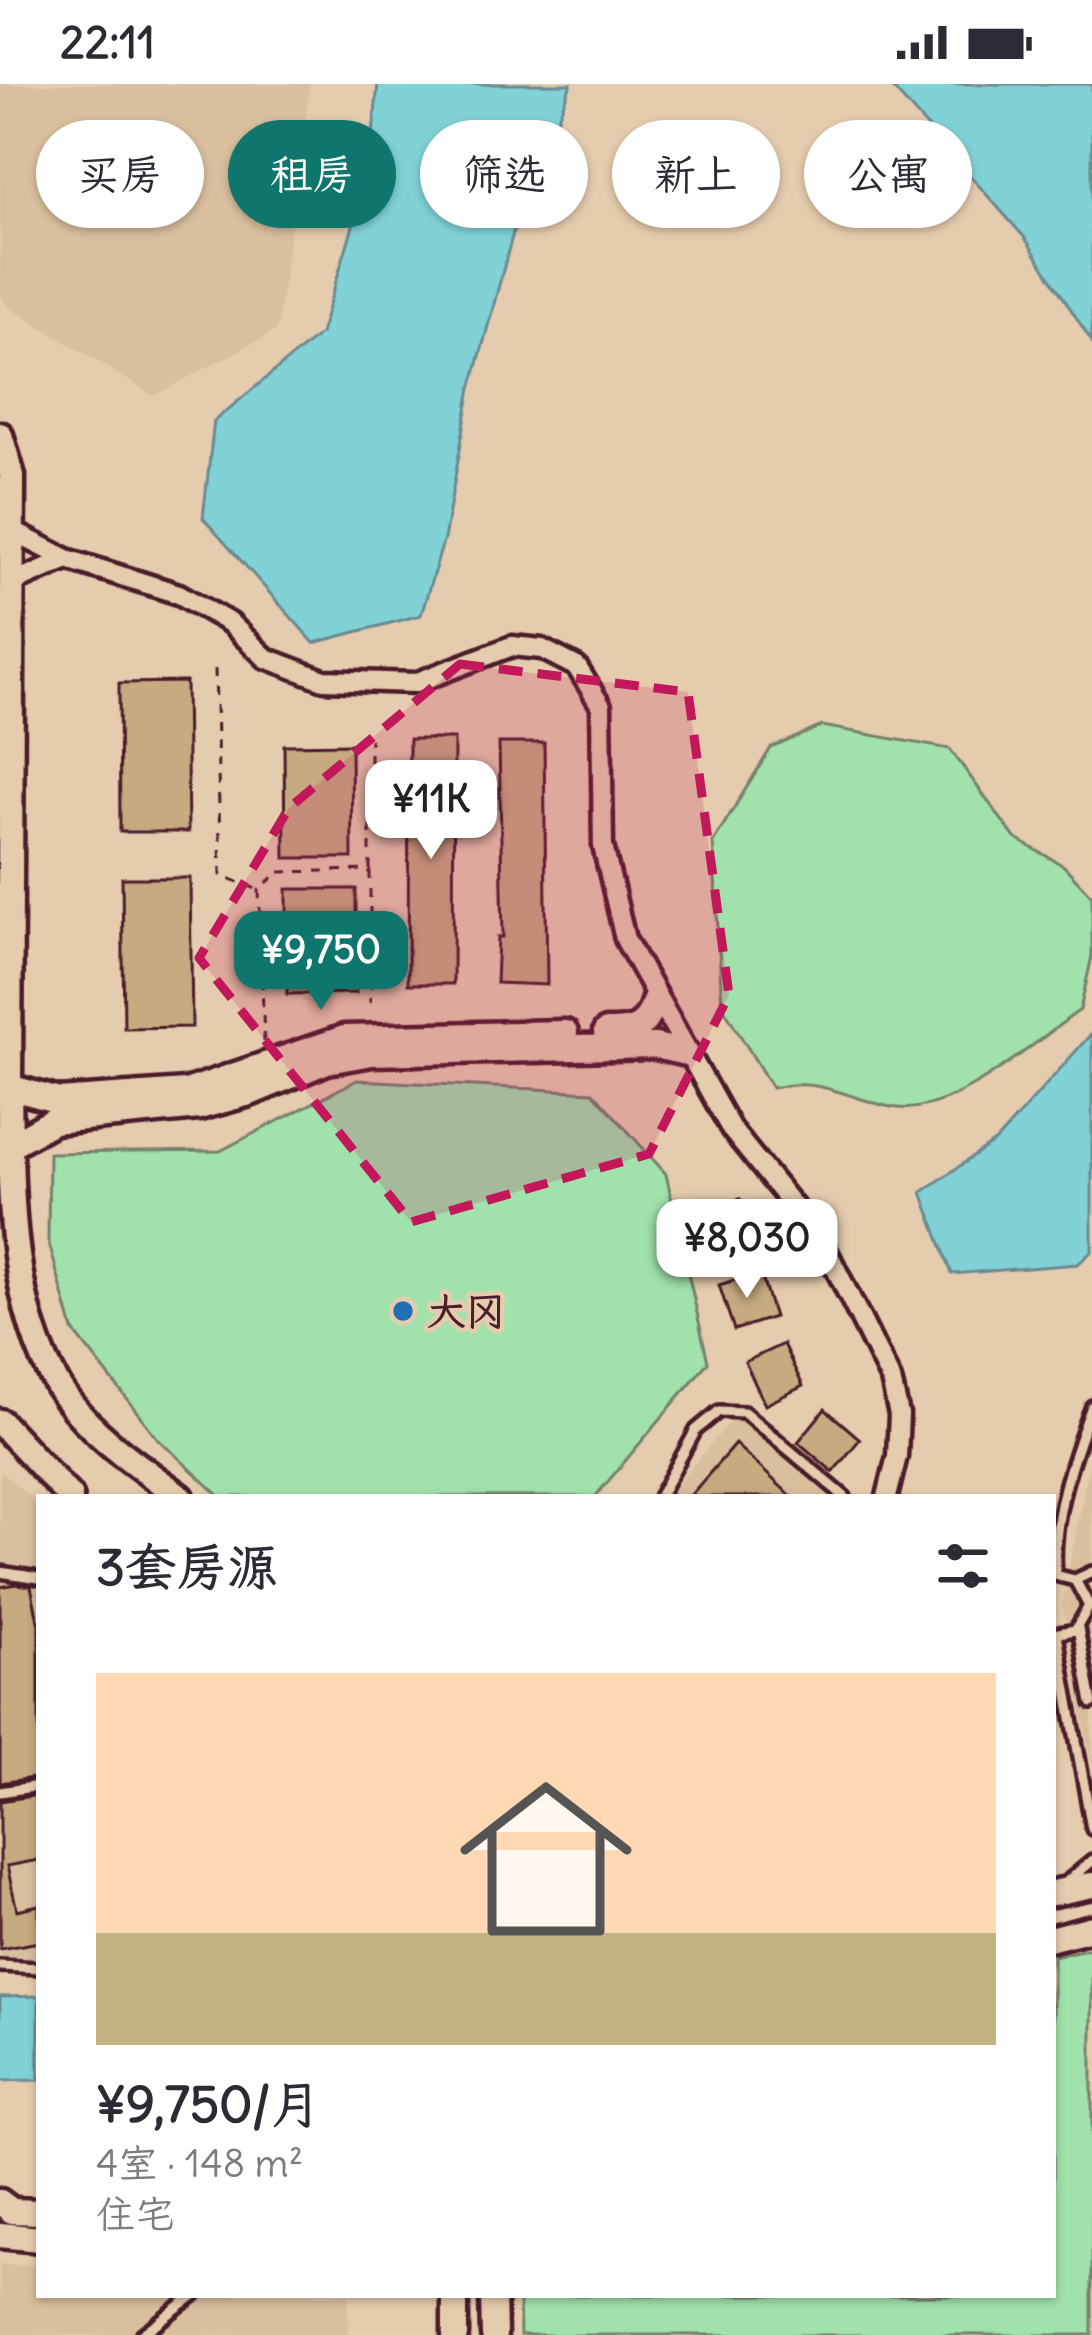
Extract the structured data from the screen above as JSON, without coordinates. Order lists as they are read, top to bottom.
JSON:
{
  "places": ["大冈"],
  "page": {
    "status": "22:11",
    "chip": [
      "买房",
      "租房",
      "筛选",
      "新上",
      "公寓"
    ],
    "price": ["¥11K", "¥9,750", "¥8,030"],
    "heading": "3套房源",
    "list": [
      {
        "name": "¥9,750/月",
        "note": "4室 · 148 m² · 住宅"
      }
    ]
  }
}
